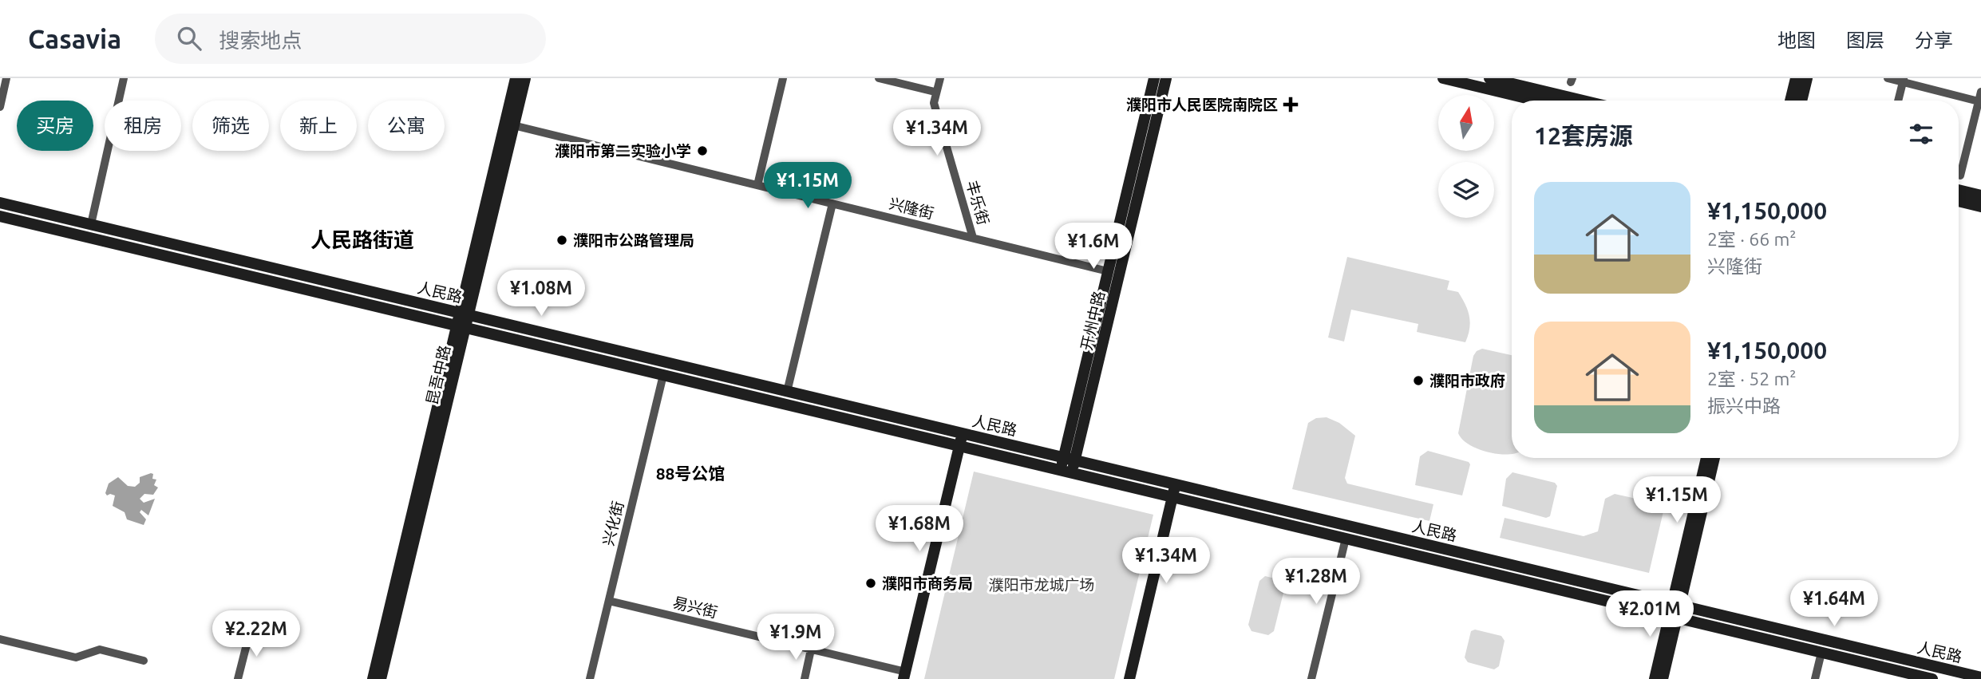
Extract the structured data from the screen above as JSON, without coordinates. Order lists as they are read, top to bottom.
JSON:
{
  "streets": {
    "street": [
      "丰乐街",
      "兴隆街",
      "人民路",
      "开州中路",
      "昆吾中路",
      "兴化街",
      "易兴街"
    ]
  },
  "crossings": [
    ["丰乐街", "兴隆街"],
    ["兴隆街", "开州中路"],
    ["兴隆街", "昆吾中路"],
    ["人民路", "开州中路"],
    ["人民路", "昆吾中路"],
    ["人民路", "兴化街"],
    ["兴化街", "易兴街"]
  ],
  "districts": ["人民路街道", "88号公馆"],
  "parks": ["濮阳市龙城广场"],
  "places": {
    "health": ["濮阳市人民医院南院区"],
    "other": [
      "濮阳市第二实验小学",
      "濮阳市公路管理局",
      "濮阳市政府",
      "濮阳市商务局"
    ]
  },
  "north": "top",
  "page": {
    "header": "Casavia",
    "search": "搜索地点",
    "nav": ["地图", "图层", "分享"],
    "chip": [
      "买房",
      "租房",
      "筛选",
      "新上",
      "公寓"
    ],
    "heading": "12套房源",
    "price": [
      "¥1.34M",
      "¥1.15M",
      "¥1.6M",
      "¥1.08M",
      "¥1.15M",
      "¥1.68M",
      "¥1.34M",
      "¥1.28M",
      "¥1.64M",
      "¥2.01M",
      "¥2.22M",
      "¥1.9M"
    ],
    "list": [
      {
        "name": "¥1,150,000",
        "note": "2室 · 66 m² · 兴隆街"
      },
      {
        "name": "¥1,150,000",
        "note": "2室 · 52 m² · 振兴中路"
      }
    ]
  }
}
